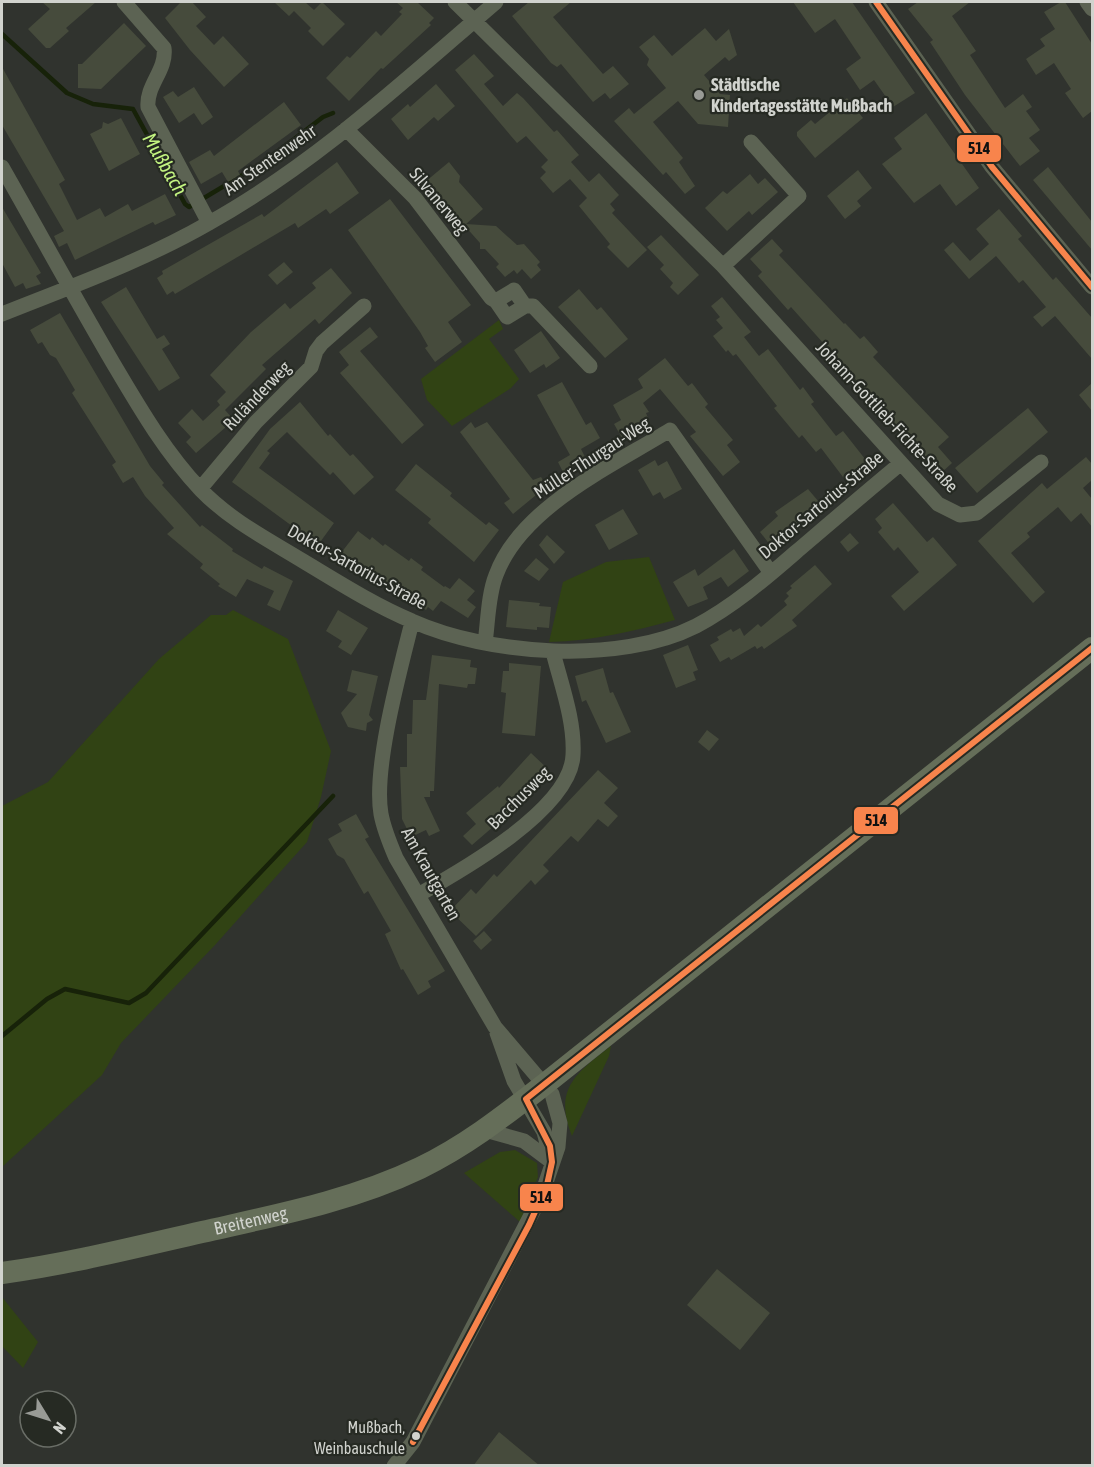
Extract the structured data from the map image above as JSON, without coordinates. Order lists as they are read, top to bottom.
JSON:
{
  "streets": {
    "main road": ["Breitenweg"],
    "street": [
      "Am Stentenwehr",
      "Silvanerweg",
      "Ruländerweg",
      "Johann-Gottlieb-Fichte-Straße",
      "Müller-Thurgau-Weg",
      "Doktor-Sartorius-Straße",
      "Bacchusweg",
      "Am Krautgarten"
    ]
  },
  "crossings": [
    ["Am Stentenwehr", "Silvanerweg"],
    ["Am Stentenwehr", "Johann-Gottlieb-Fichte-Straße"],
    ["Am Stentenwehr", "Doktor-Sartorius-Straße"],
    ["Ruländerweg", "Doktor-Sartorius-Straße"],
    ["Johann-Gottlieb-Fichte-Straße", "Doktor-Sartorius-Straße"],
    ["Müller-Thurgau-Weg", "Doktor-Sartorius-Straße"],
    ["Doktor-Sartorius-Straße", "Bacchusweg"],
    ["Doktor-Sartorius-Straße", "Am Krautgarten"],
    ["Bacchusweg", "Am Krautgarten"],
    ["Am Krautgarten", "Breitenweg"]
  ],
  "water": ["Mußbach"],
  "places": ["Städtische Kindertagesstätte Mußbach", "Mußbach, Weinbauschule"],
  "lines": ["transit line 514"],
  "north": "bottom right"
}
